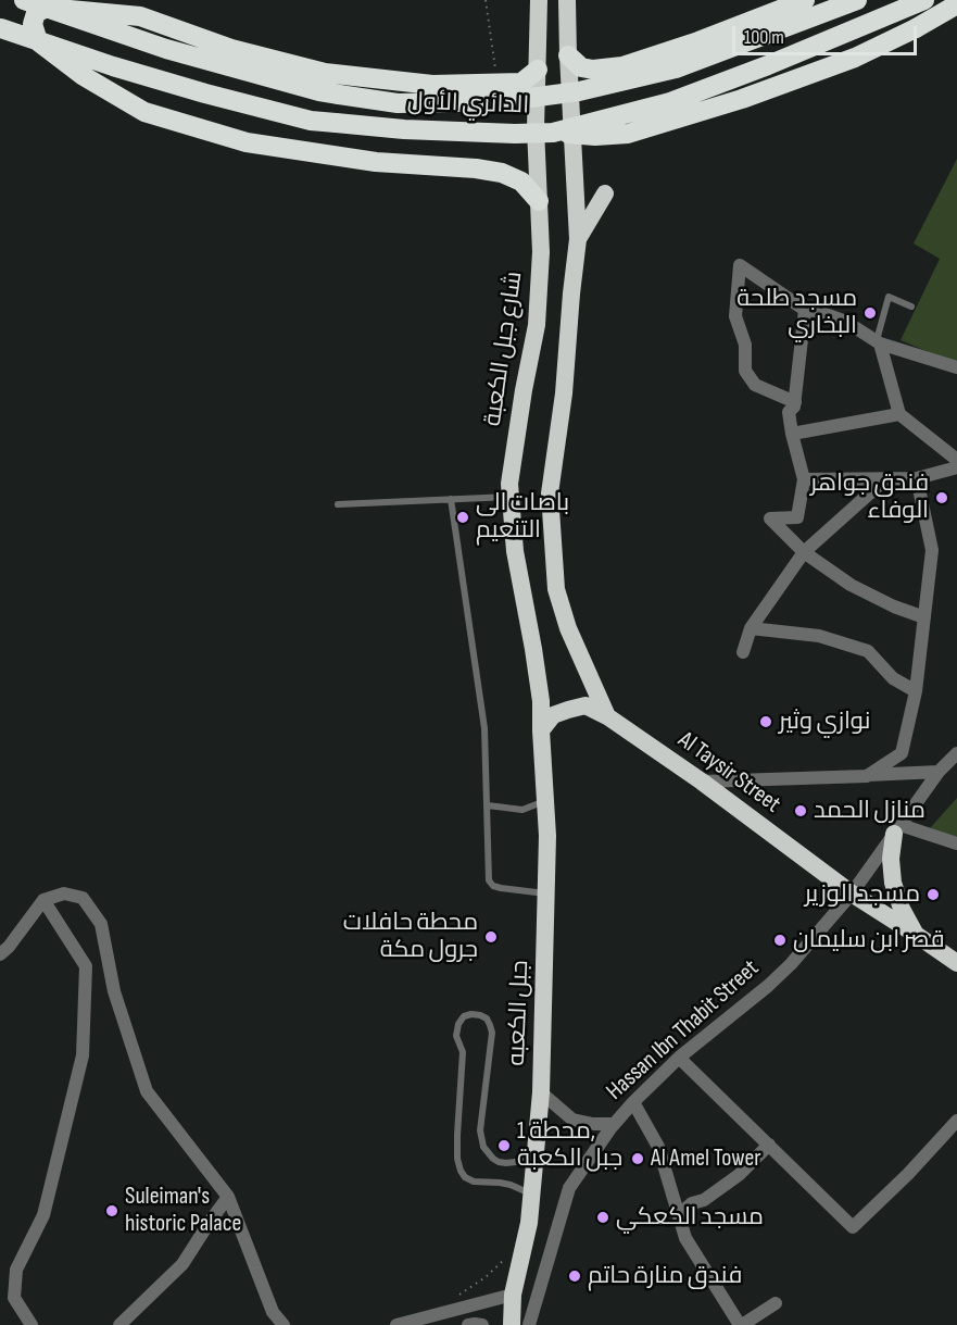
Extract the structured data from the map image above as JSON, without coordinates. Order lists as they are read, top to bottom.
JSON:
{
  "streets": {
    "highway": [
      "الدائري الأول",
      "شارع جبل الكعبة",
      "Al Taysir Street",
      "جبل الكعبه"
    ],
    "street": ["Hassan Ibn Thabit Street"]
  },
  "crossings": [
    ["شارع جبل الكعبة", "جبل الكعبه"],
    ["Al Taysir Street", "Hassan Ibn Thabit Street"]
  ],
  "places": [
    "مسجد طلحة البخاري",
    "فندق جواهر الوفاء",
    "باصات الى التنعيم",
    "نوازي وثير",
    "منازل الحمد",
    "مسجد الوزير",
    "محطة حافلات جرول مكة",
    "قصر ابن سليمان",
    "محطة 1, جبل الكعبة",
    "Al Amel Tower",
    "Suleiman's historic Palace",
    "مسجد الكعكي",
    "فندق منارة حاتم"
  ],
  "scale_bar": "100 m"
}
